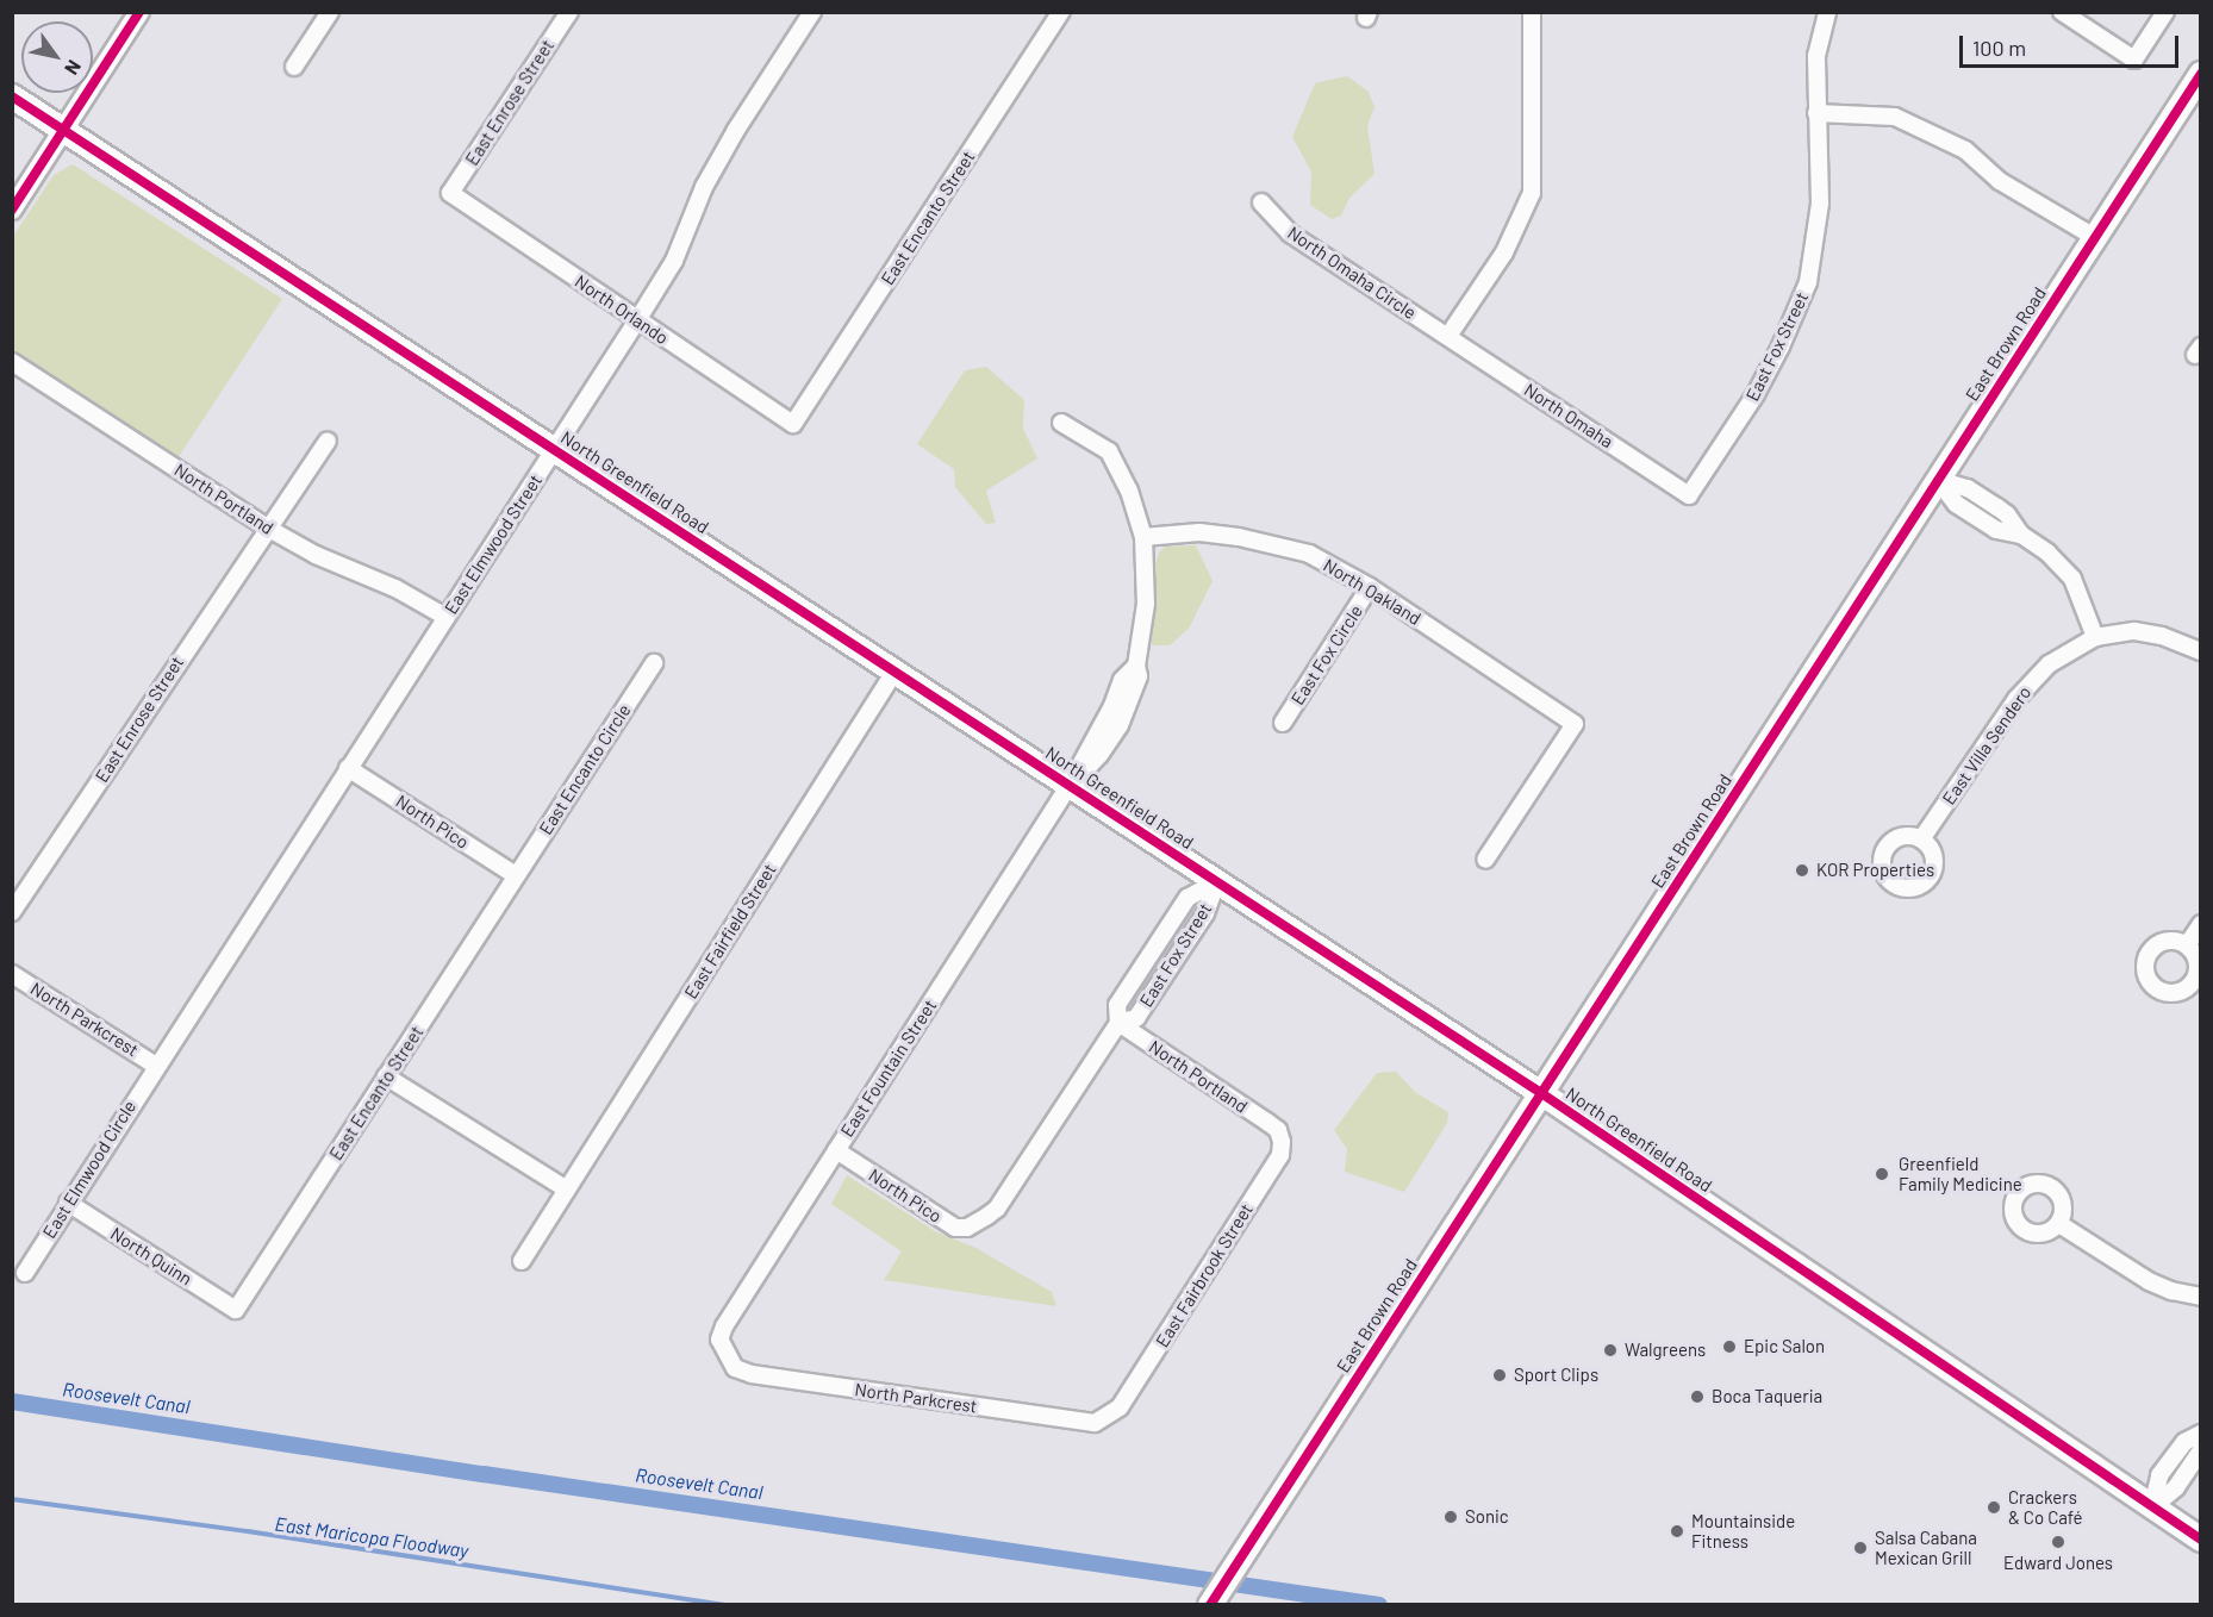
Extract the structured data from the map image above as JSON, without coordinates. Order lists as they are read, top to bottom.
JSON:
{
  "streets": {
    "main road": ["East Brown Road", "North Greenfield Road"],
    "street": [
      "East Enrose Street",
      "East Encanto Street",
      "North Omaha Circle",
      "North Orlando",
      "East Fox Street",
      "North Omaha",
      "North Portland",
      "East Elmwood Street",
      "North Oakland",
      "East Fox Circle",
      "East Villa Sendero",
      "East Encanto Circle",
      "North Pico",
      "East Fairfield Street",
      "North Parkcrest",
      "East Fountain Street",
      "East Elmwood Circle",
      "North Quinn",
      "East Fairbrook Street"
    ]
  },
  "crossings": [
    ["East Enrose Street", "North Orlando"],
    ["East Enrose Street", "North Portland"],
    ["East Encanto Street", "North Orlando"],
    ["East Encanto Street", "East Encanto Circle"],
    ["East Encanto Street", "North Pico"],
    ["East Encanto Street", "North Quinn"],
    ["North Omaha Circle", "North Omaha"],
    ["North Orlando", "East Elmwood Street"],
    ["East Brown Road", "North Greenfield Road"],
    ["East Fox Street", "North Omaha"],
    ["East Fox Street", "North Greenfield Road"],
    ["East Fox Street", "North Portland"],
    ["East Fox Street", "North Pico"],
    ["North Greenfield Road", "East Elmwood Street"],
    ["North Greenfield Road", "East Fairfield Street"],
    ["North Greenfield Road", "East Fountain Street"],
    ["North Portland", "East Elmwood Street"],
    ["North Portland", "East Fairbrook Street"],
    ["East Elmwood Street", "North Pico"],
    ["East Elmwood Street", "North Parkcrest"],
    ["East Elmwood Street", "East Elmwood Circle"],
    ["North Oakland", "East Fox Circle"],
    ["North Oakland", "East Fountain Street"],
    ["East Encanto Circle", "North Pico"],
    ["North Pico", "East Fountain Street"],
    ["North Parkcrest", "East Fountain Street"],
    ["North Parkcrest", "East Elmwood Circle"],
    ["North Parkcrest", "East Fairbrook Street"],
    ["East Elmwood Circle", "North Quinn"]
  ],
  "water": ["Roosevelt Canal", "East Maricopa Floodway"],
  "places": [
    "KOR Properties",
    "Greenfield Family Medicine",
    "Epic Salon",
    "Walgreens",
    "Sport Clips",
    "Boca Taqueria",
    "Crackers & Co Café",
    "Sonic",
    "Mountainside Fitness",
    "Edward Jones",
    "Salsa Cabana Mexican Grill"
  ],
  "scale_bar": "100 m",
  "north": "bottom right"
}
